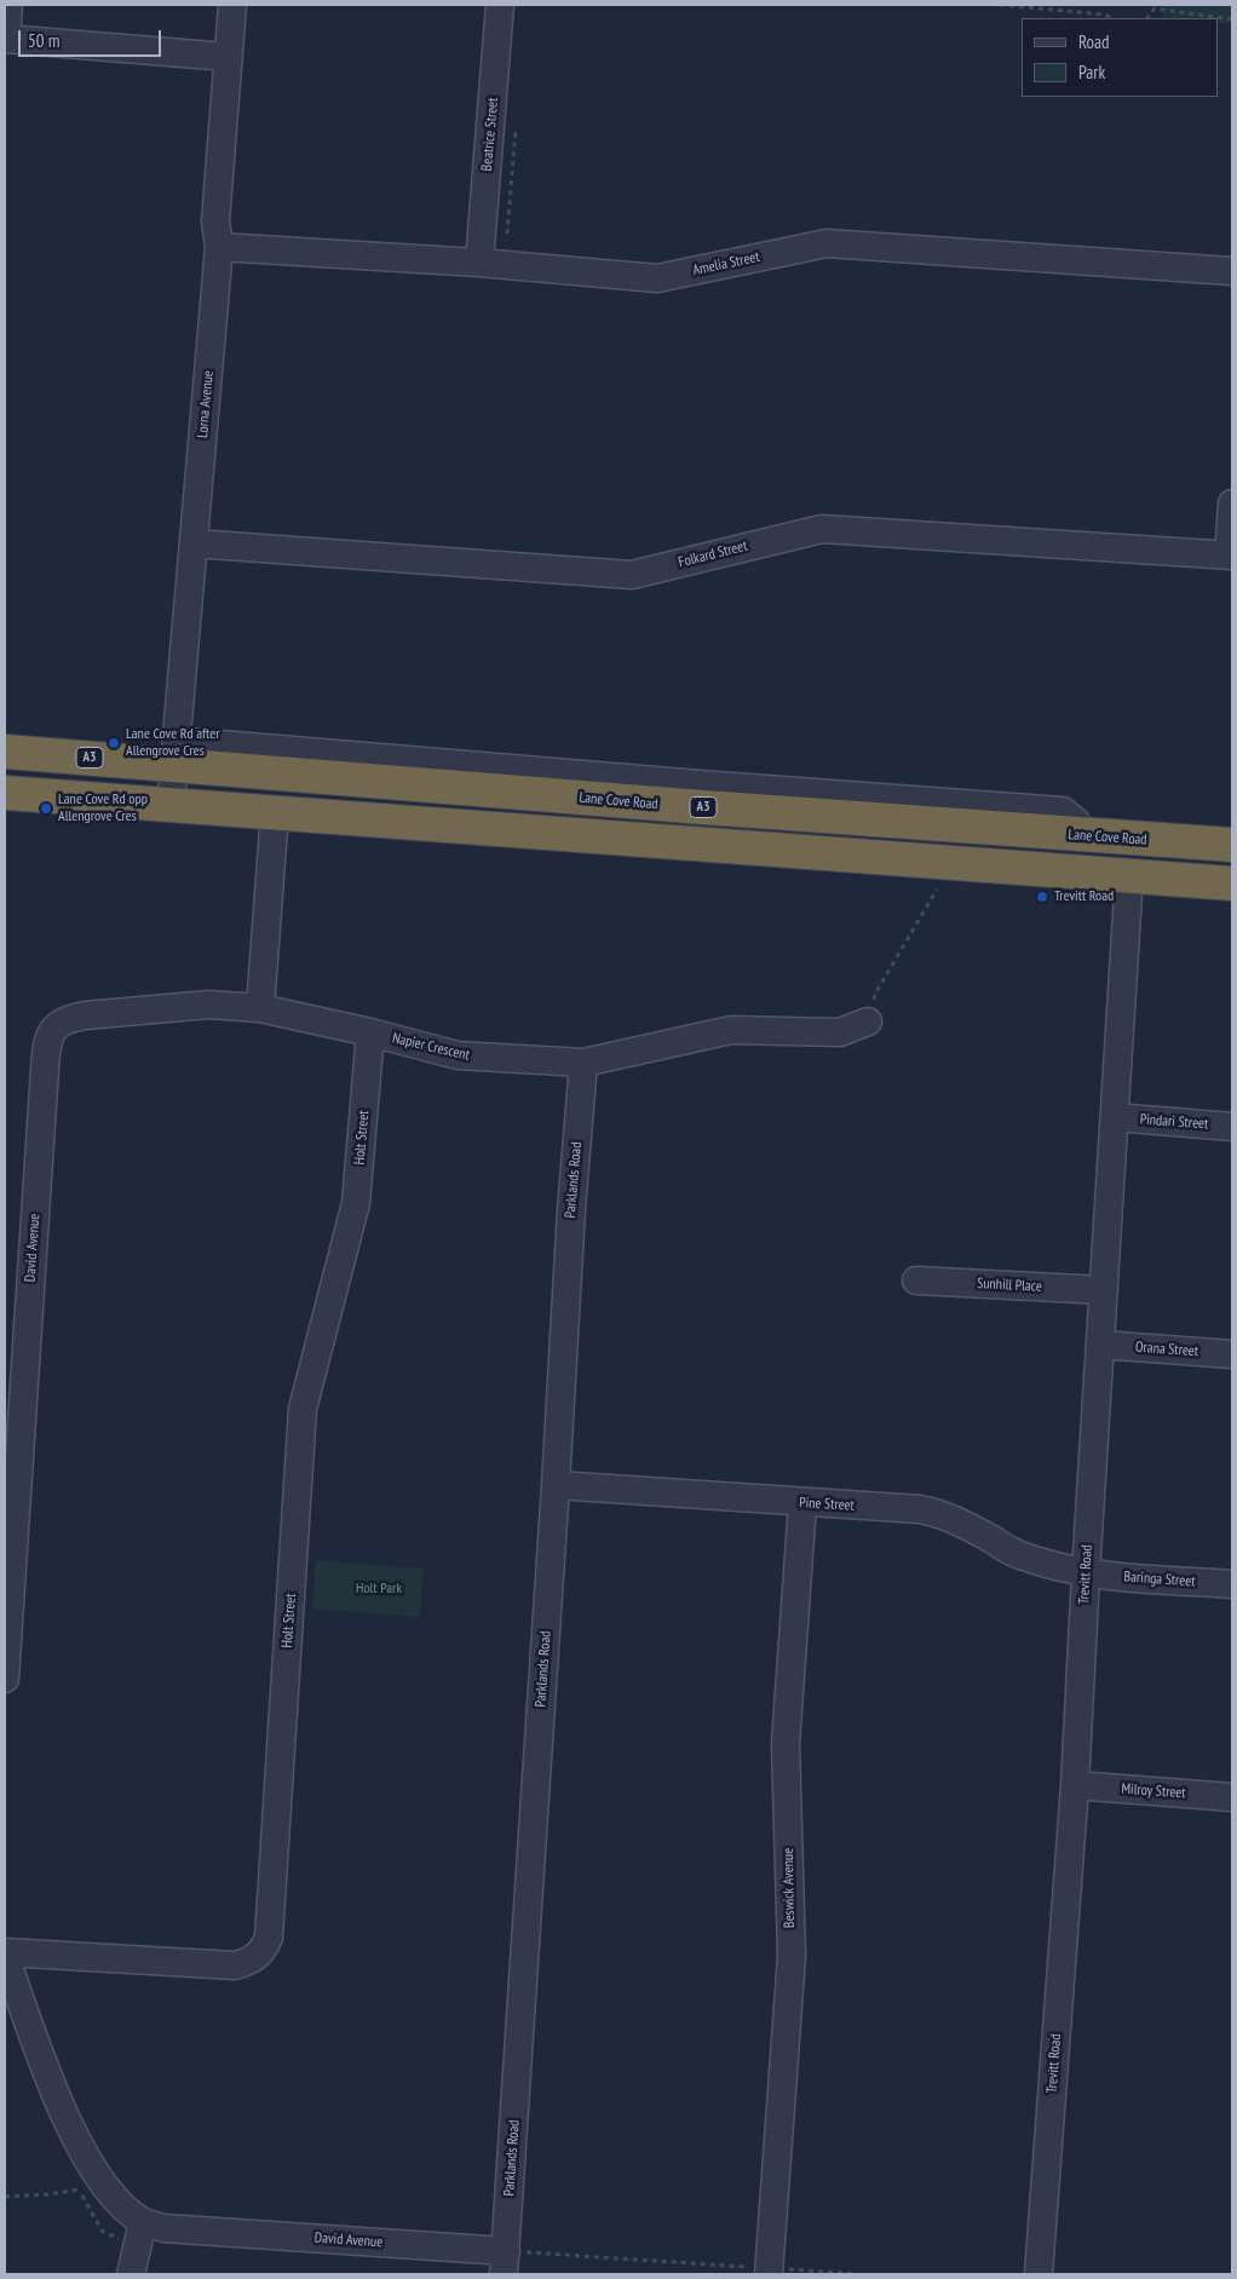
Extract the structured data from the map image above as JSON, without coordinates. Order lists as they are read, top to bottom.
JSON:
{
  "streets": {
    "highway": ["A3", "Lane Cove Road"],
    "street": [
      "Beatrice Street",
      "Amelia Street",
      "Lorna Avenue",
      "Folkard Street",
      "Napier Crescent",
      "Pindari Street",
      "Holt Street",
      "Parklands Road",
      "David Avenue",
      "Sunhill Place",
      "Orana Street",
      "Pine Street",
      "Trevitt Road",
      "Baringa Street",
      "Milroy Street",
      "Beswick Avenue"
    ]
  },
  "crossings": [
    ["Beatrice Street", "Amelia Street"],
    ["Amelia Street", "Lorna Avenue"],
    ["Lorna Avenue", "Folkard Street"],
    ["Lorna Avenue", "Lane Cove Road"],
    ["Napier Crescent", "Holt Street"],
    ["Napier Crescent", "Parklands Road"],
    ["Napier Crescent", "David Avenue"],
    ["Pindari Street", "Trevitt Road"],
    ["Holt Street", "David Avenue"],
    ["Parklands Road", "David Avenue"],
    ["Parklands Road", "Pine Street"],
    ["Sunhill Place", "Trevitt Road"],
    ["Orana Street", "Trevitt Road"],
    ["Pine Street", "Trevitt Road"],
    ["Pine Street", "Baringa Street"],
    ["Pine Street", "Beswick Avenue"],
    ["Trevitt Road", "Baringa Street"],
    ["Trevitt Road", "Milroy Street"]
  ],
  "parks": ["Holt Park"],
  "places": ["Lane Cove Rd after Allengrove Cres", "Lane Cove Rd opp Allengrove Cres", "Trevitt Road"],
  "legend": ["Road", "Park"],
  "scale_bar": "50 m"
}
